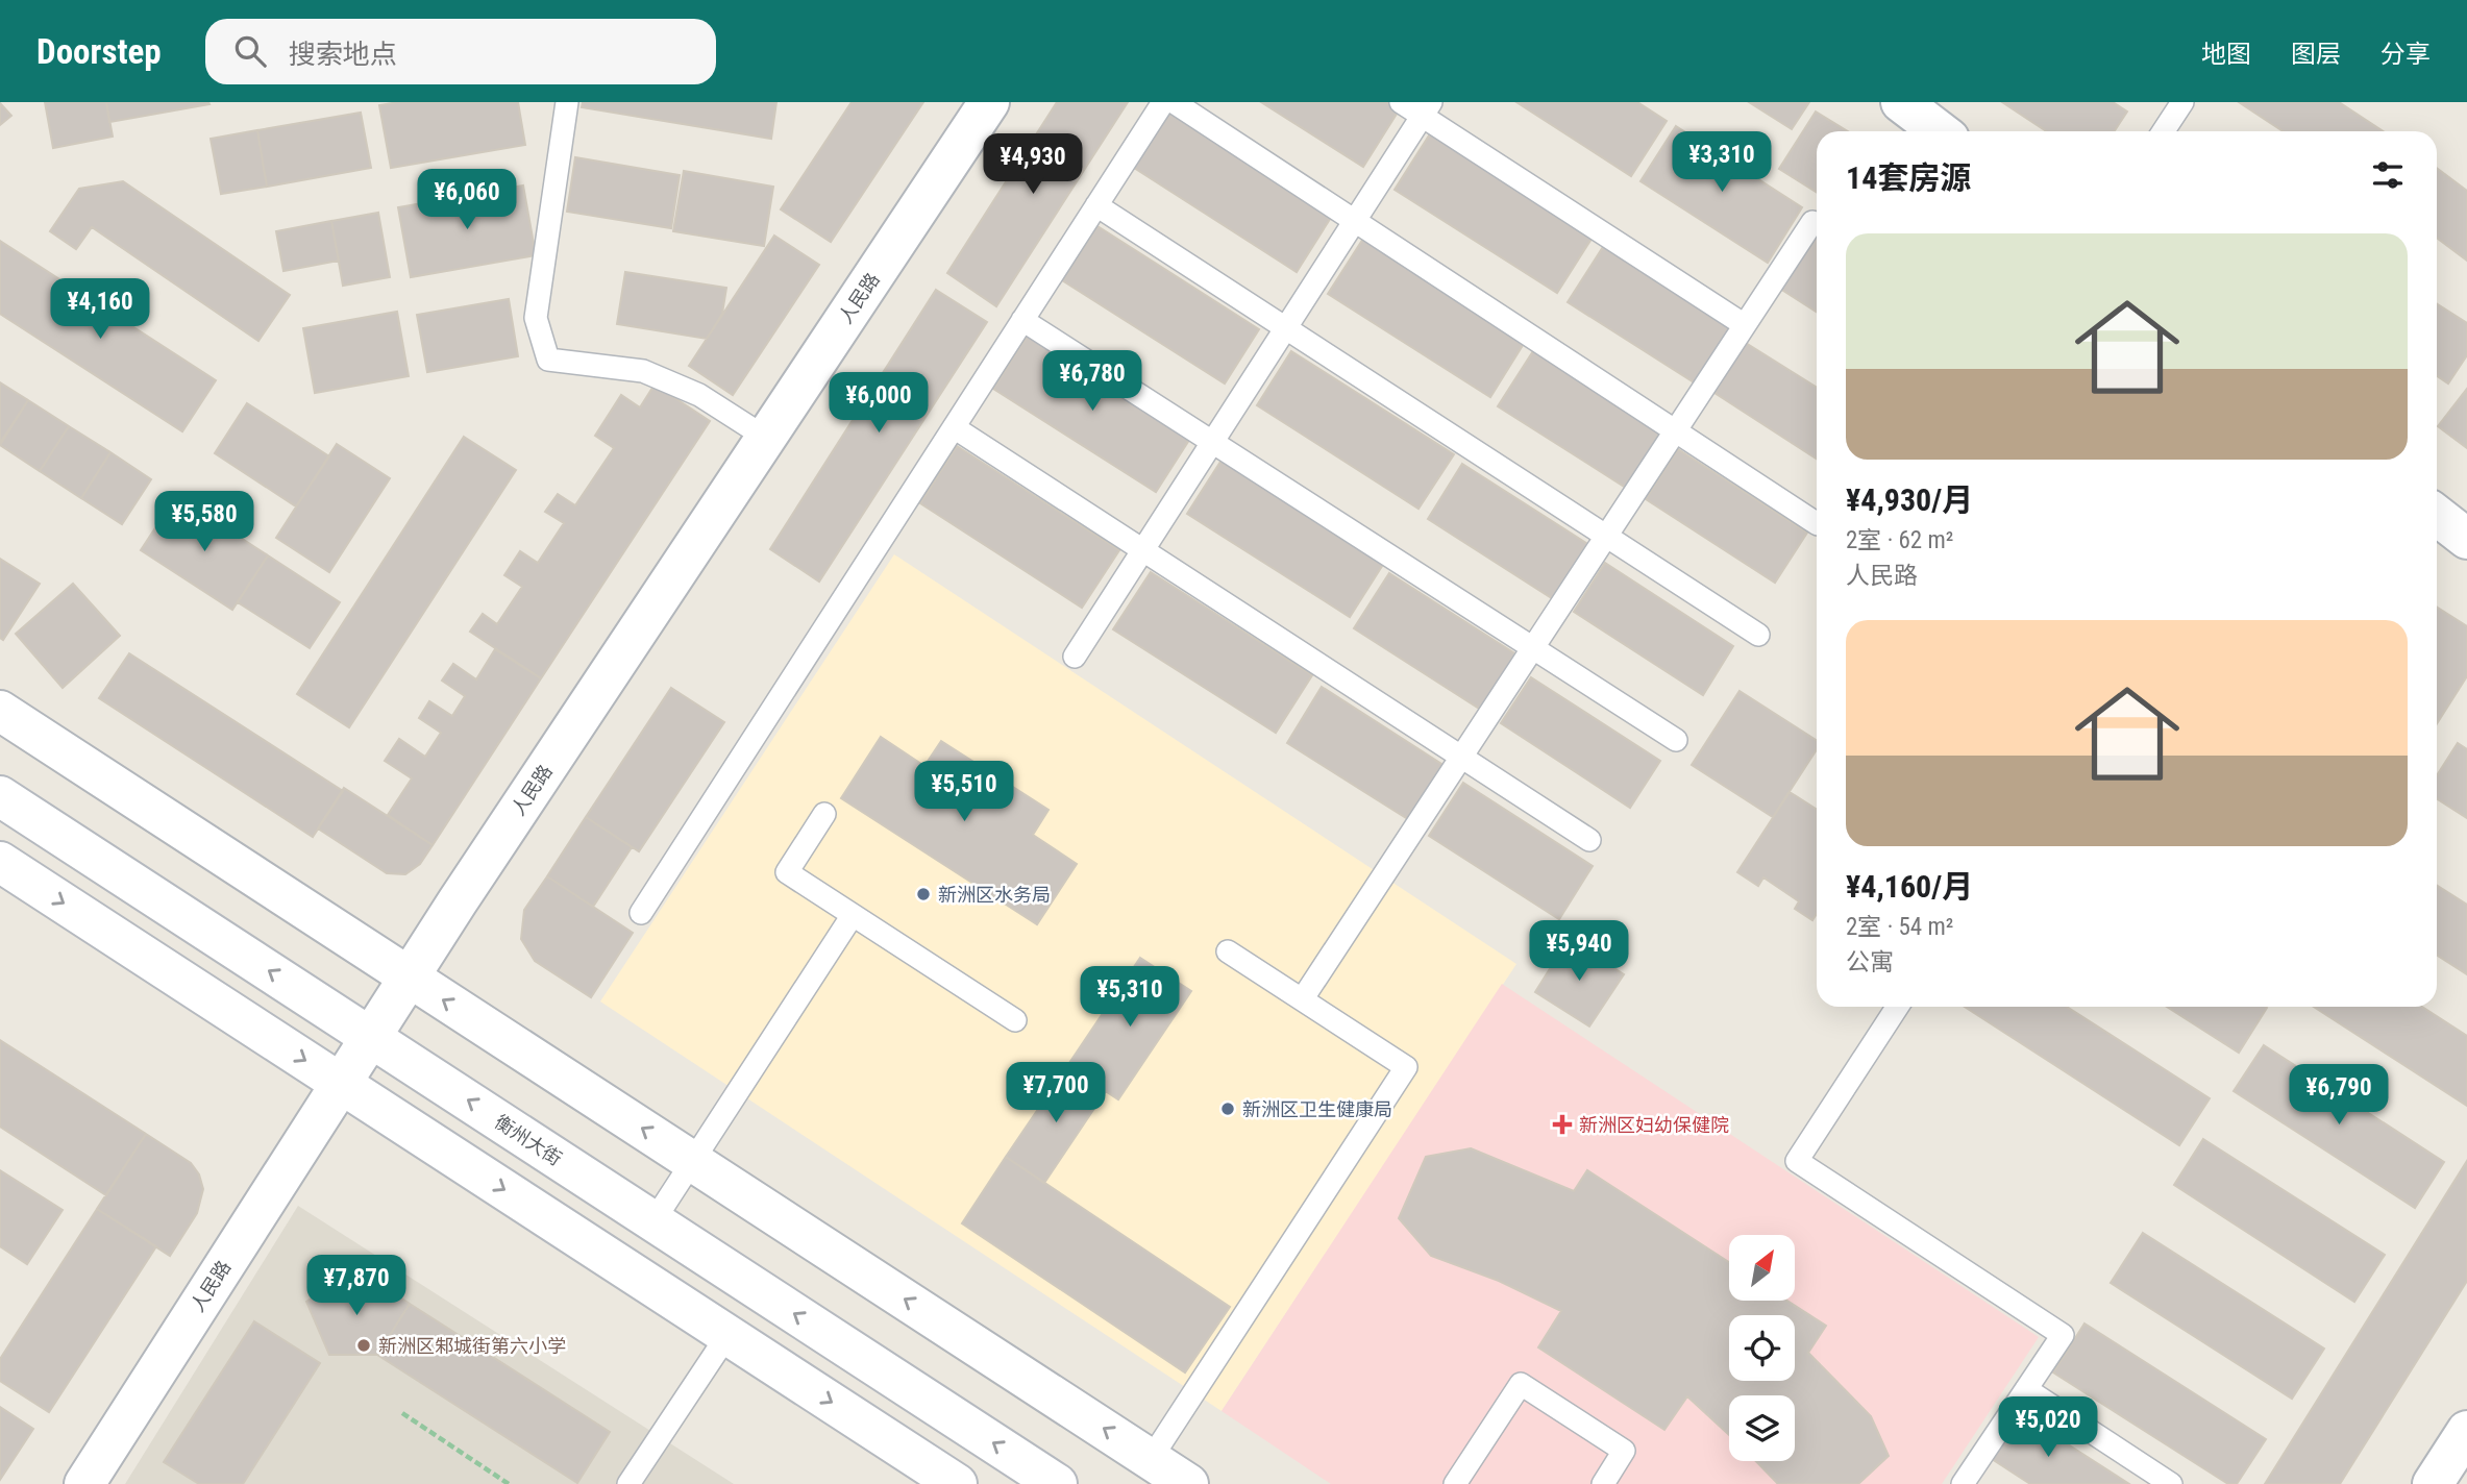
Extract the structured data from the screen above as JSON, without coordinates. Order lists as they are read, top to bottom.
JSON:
{
  "streets": {
    "street": ["人民路", "衡州大街"]
  },
  "crossings": [
    ["人民路", "衡州大街"]
  ],
  "places": {
    "other": ["新洲区水务局", "新洲区卫生健康局", "新洲区邾城街第六小学"],
    "health": ["新洲区妇幼保健院"]
  },
  "north": "top right",
  "page": {
    "header": "Doorstep",
    "search": "搜索地点",
    "nav": ["地图", "图层", "分享"],
    "price": [
      "¥3,310",
      "¥4,930",
      "¥6,060",
      "¥4,160",
      "¥6,780",
      "¥6,000",
      "¥5,580",
      "¥5,510",
      "¥5,940",
      "¥5,310",
      "¥7,700",
      "¥6,790",
      "¥7,870",
      "¥5,020"
    ],
    "heading": "14套房源",
    "list": [
      {
        "name": "¥4,930/月",
        "note": "2室 · 62 m² · 人民路"
      },
      {
        "name": "¥4,160/月",
        "note": "2室 · 54 m² · 公寓"
      }
    ]
  }
}
